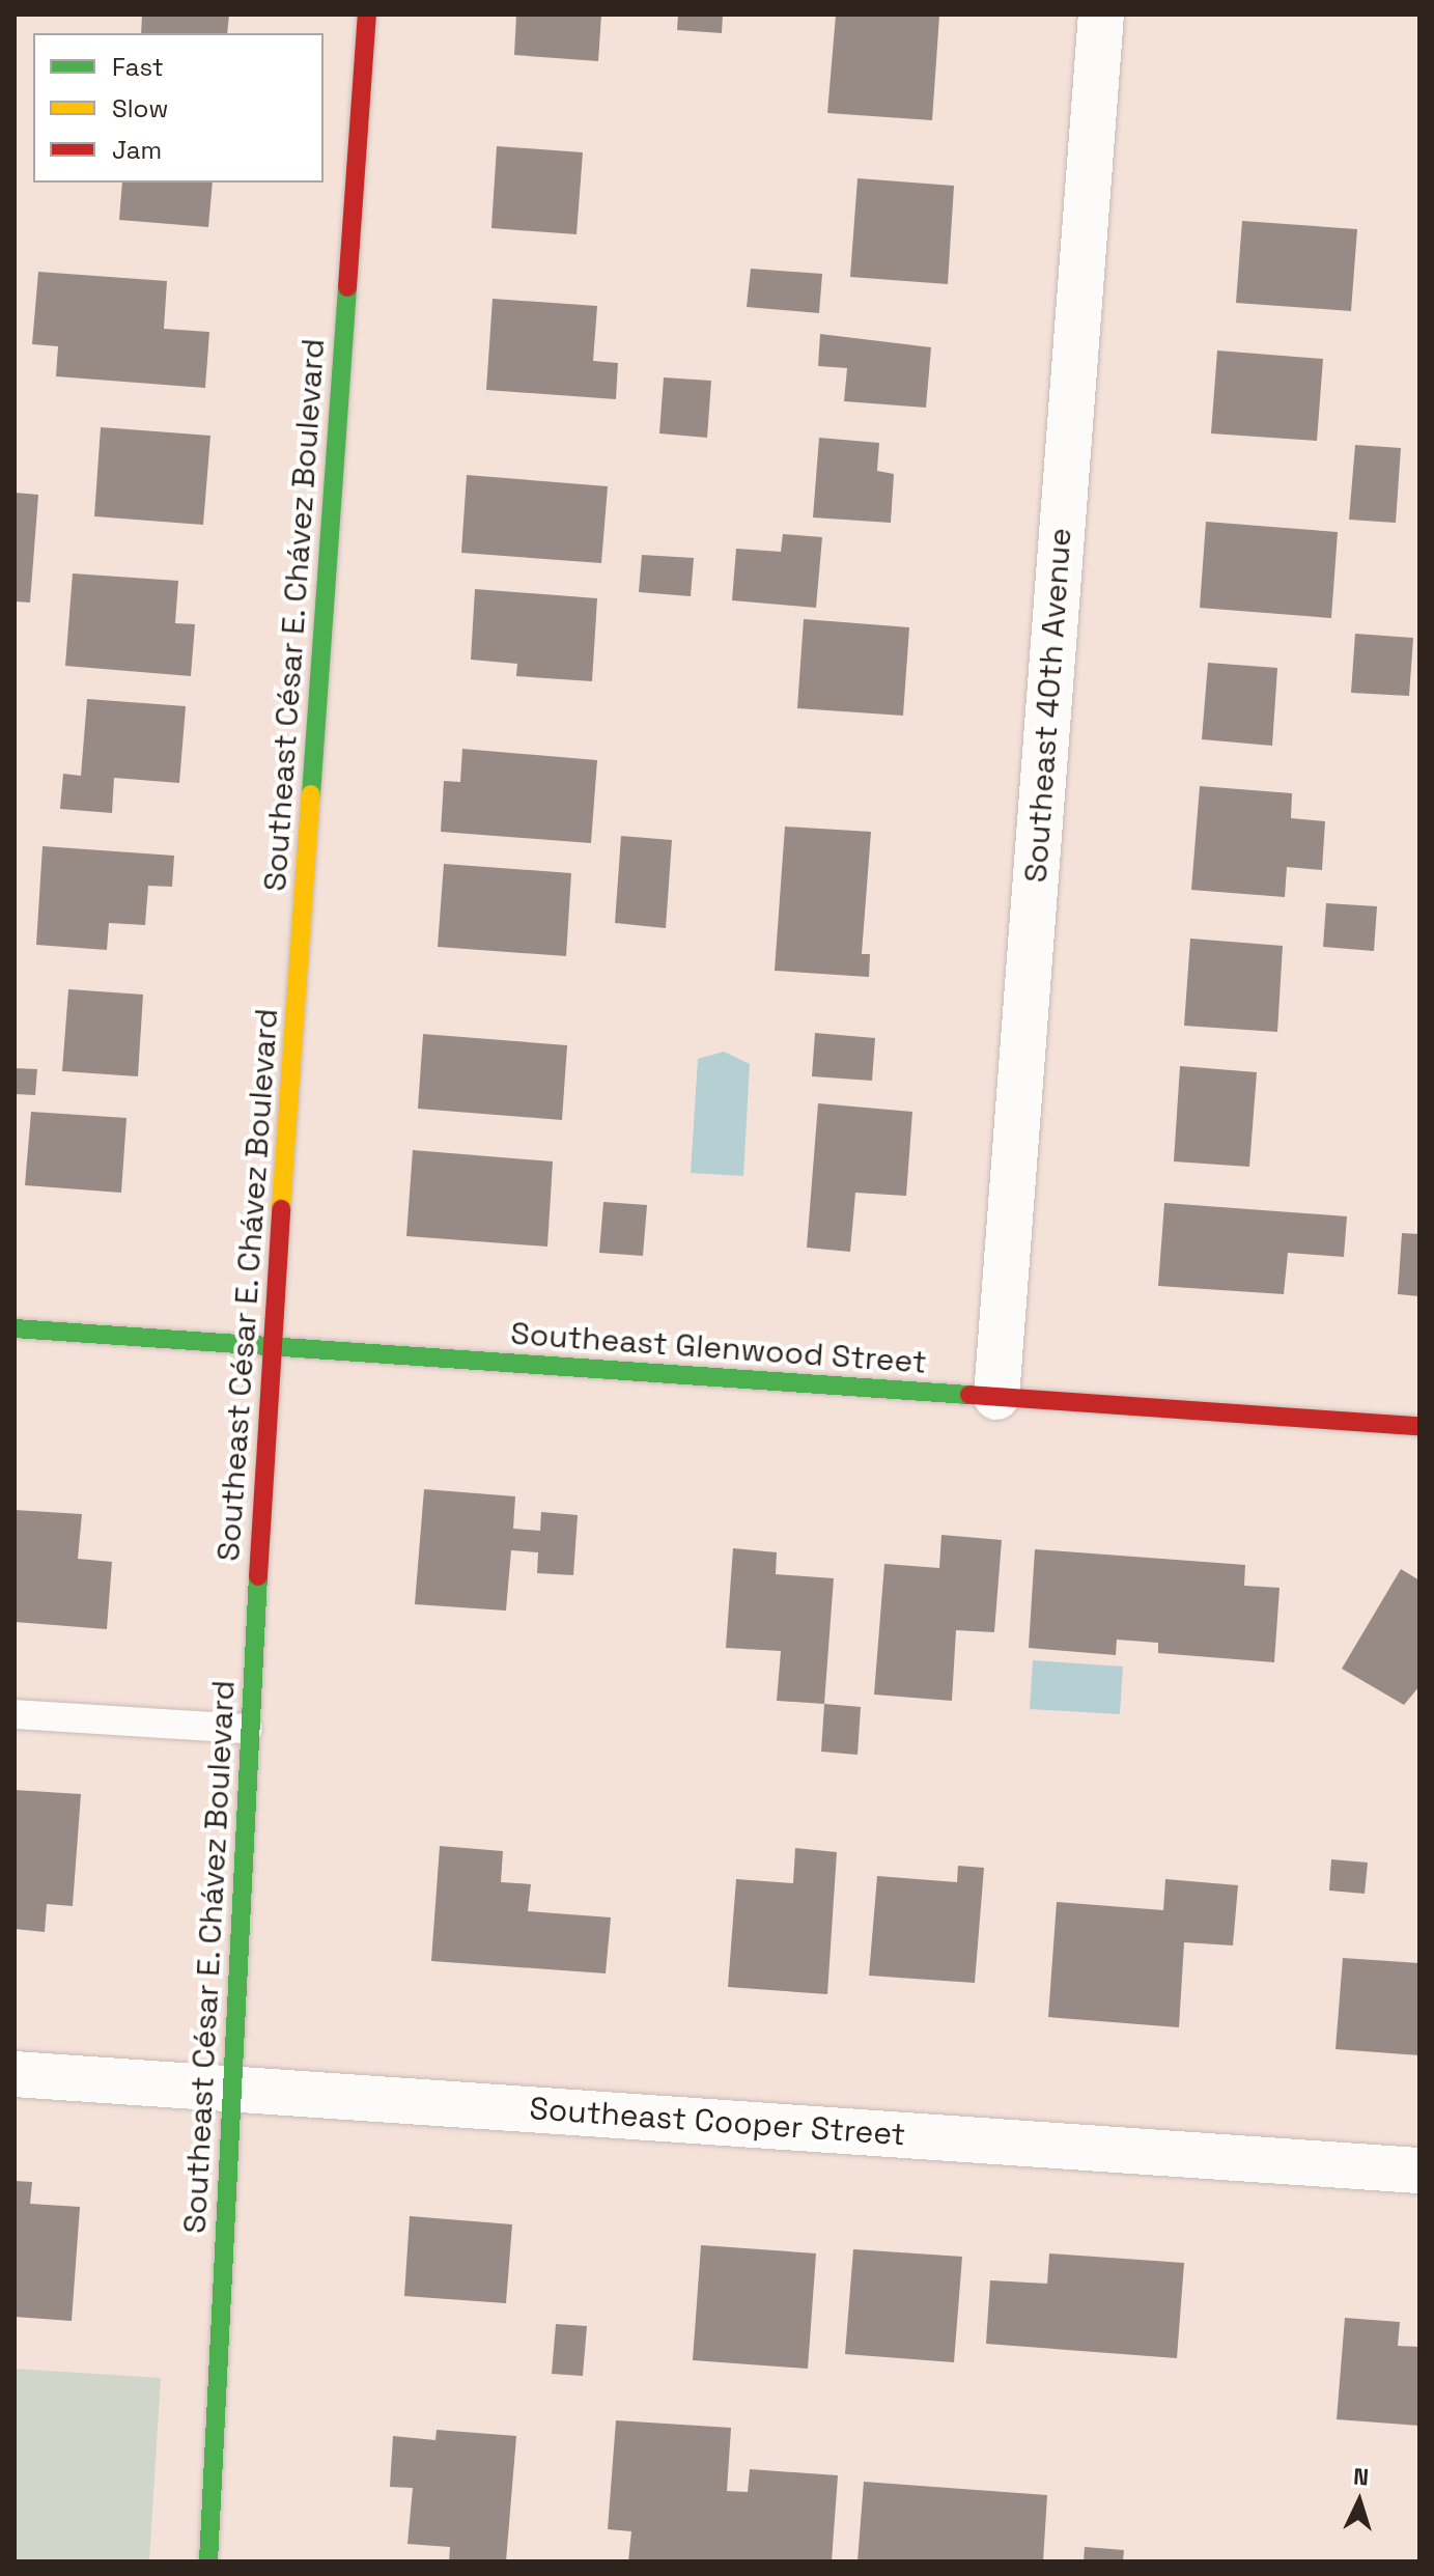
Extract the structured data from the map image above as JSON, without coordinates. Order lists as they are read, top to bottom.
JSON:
{
  "streets": {
    "street": [
      "Southeast César E. Chávez Boulevard",
      "Southeast 40th Avenue",
      "Southeast Glenwood Street",
      "Southeast Cooper Street"
    ]
  },
  "crossings": [
    ["Southeast César E. Chávez Boulevard", "Southeast Glenwood Street"],
    ["Southeast César E. Chávez Boulevard", "Southeast Cooper Street"],
    ["Southeast 40th Avenue", "Southeast Glenwood Street"]
  ],
  "legend": ["Fast", "Slow", "Jam"],
  "north": "top"
}
